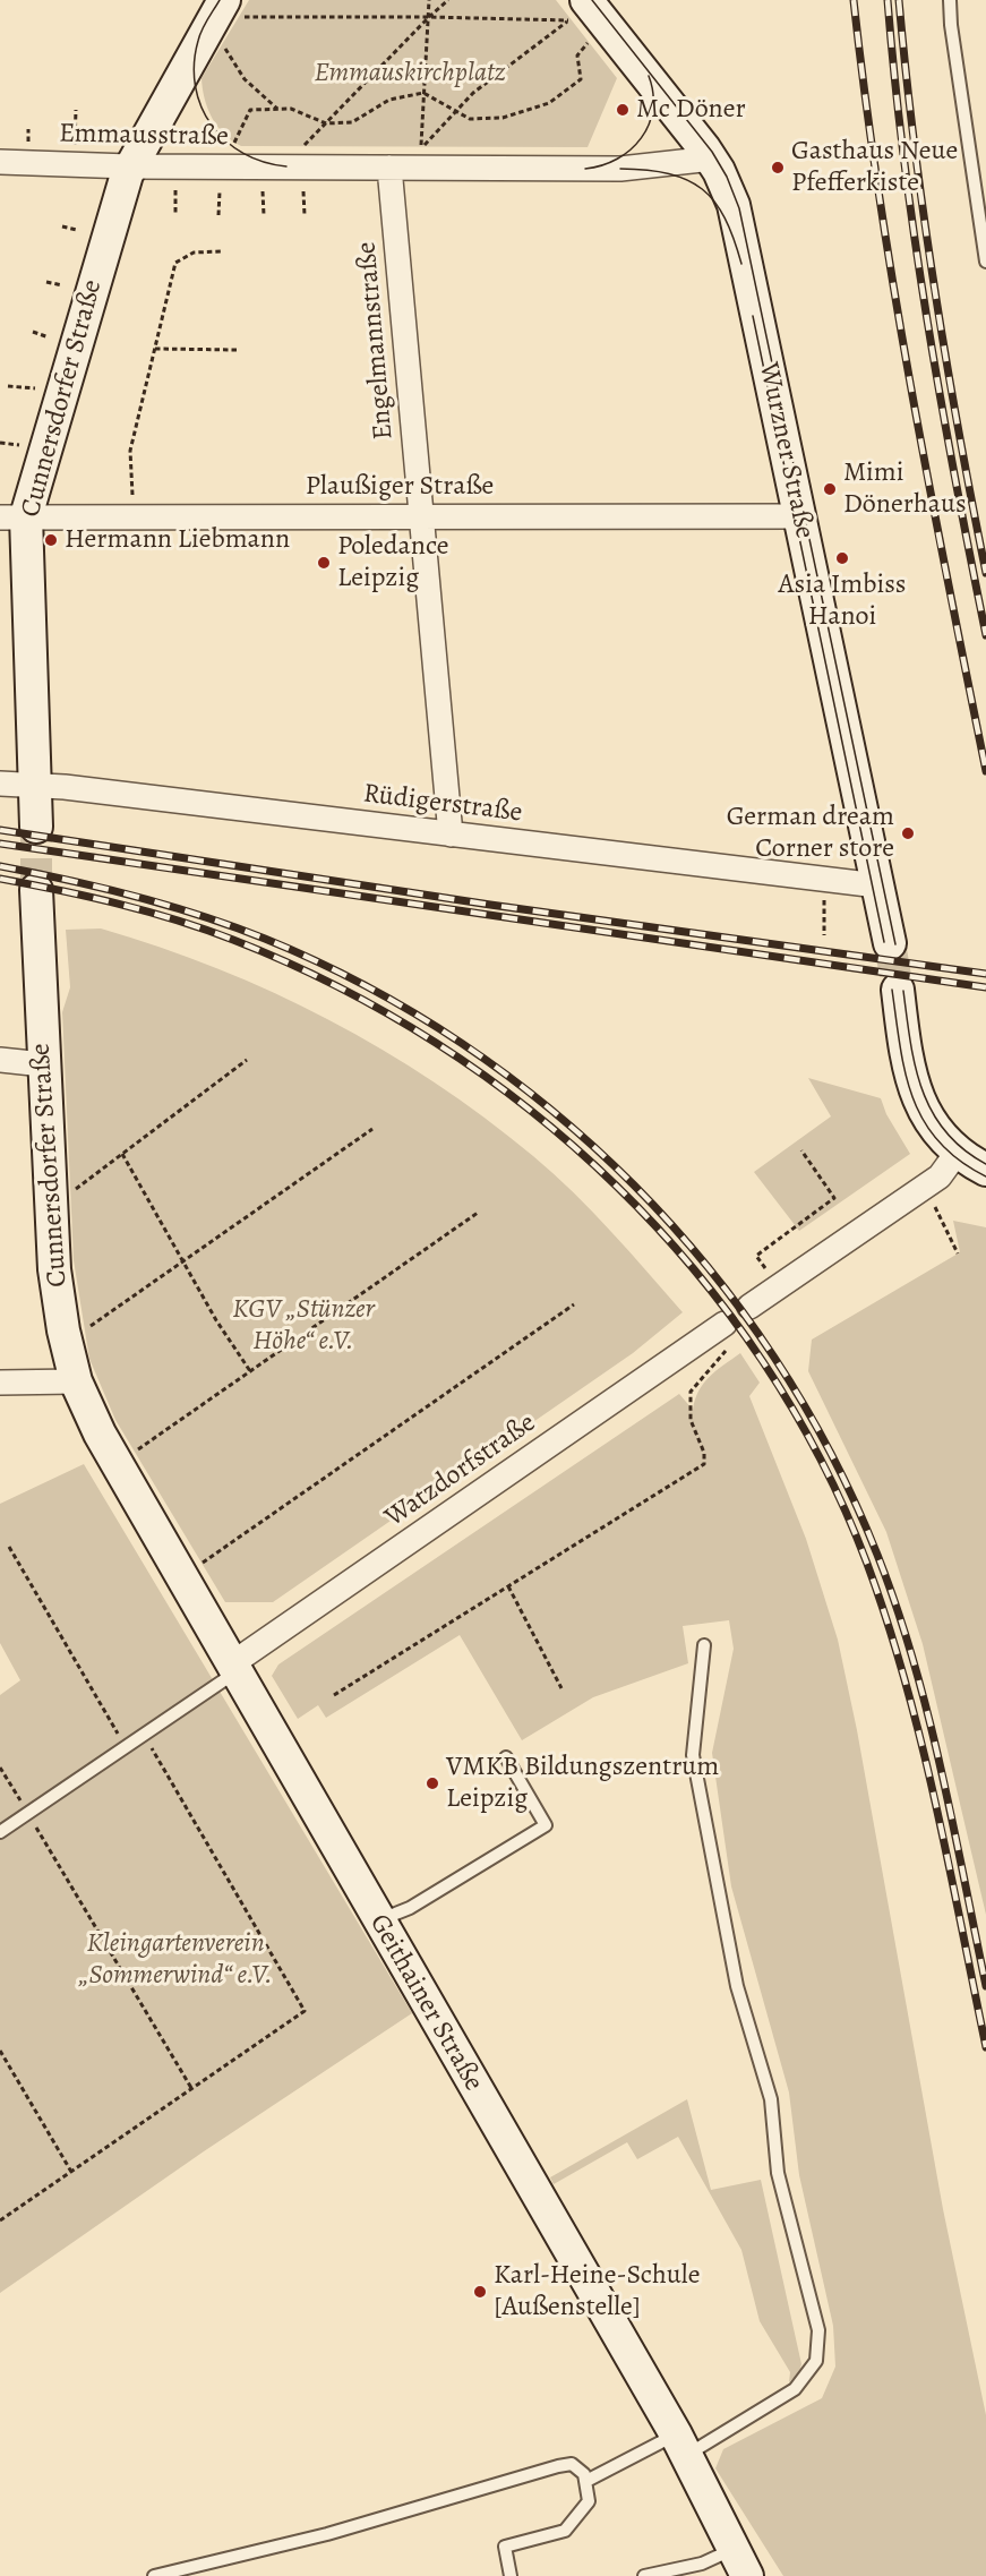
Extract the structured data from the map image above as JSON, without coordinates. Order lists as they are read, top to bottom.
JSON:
{
  "streets": {
    "street": [
      "Emmausstraße",
      "Engelmannstraße",
      "Cunnersdorfer Straße",
      "Wurzner Straße",
      "Plaußiger Straße",
      "Rüdigerstraße",
      "Watzdorfstraße",
      "Geithainer Straße"
    ]
  },
  "crossings": [
    ["Emmausstraße", "Engelmannstraße"],
    ["Emmausstraße", "Cunnersdorfer Straße"],
    ["Emmausstraße", "Wurzner Straße"],
    ["Engelmannstraße", "Plaußiger Straße"],
    ["Engelmannstraße", "Rüdigerstraße"],
    ["Cunnersdorfer Straße", "Plaußiger Straße"],
    ["Cunnersdorfer Straße", "Rüdigerstraße"],
    ["Cunnersdorfer Straße", "Geithainer Straße"],
    ["Wurzner Straße", "Plaußiger Straße"],
    ["Wurzner Straße", "Rüdigerstraße"],
    ["Watzdorfstraße", "Geithainer Straße"]
  ],
  "parks": ["Emmauskirchplatz", "KGV „Stünzer Höhe“ e.V.", "Kleingartenverein „Sommerwind“ e.V."],
  "places": [
    "Mc Döner",
    "Gasthaus Neue Pfefferkiste",
    "Mimi Dönerhaus",
    "Hermann Liebmann",
    "Asia Imbiss Hanoi",
    "Poledance Leipzig",
    "German dream Corner store",
    "VMKB Bildungszentrum Leipzig",
    "Karl-Heine-Schule [Außenstelle]"
  ]
}
